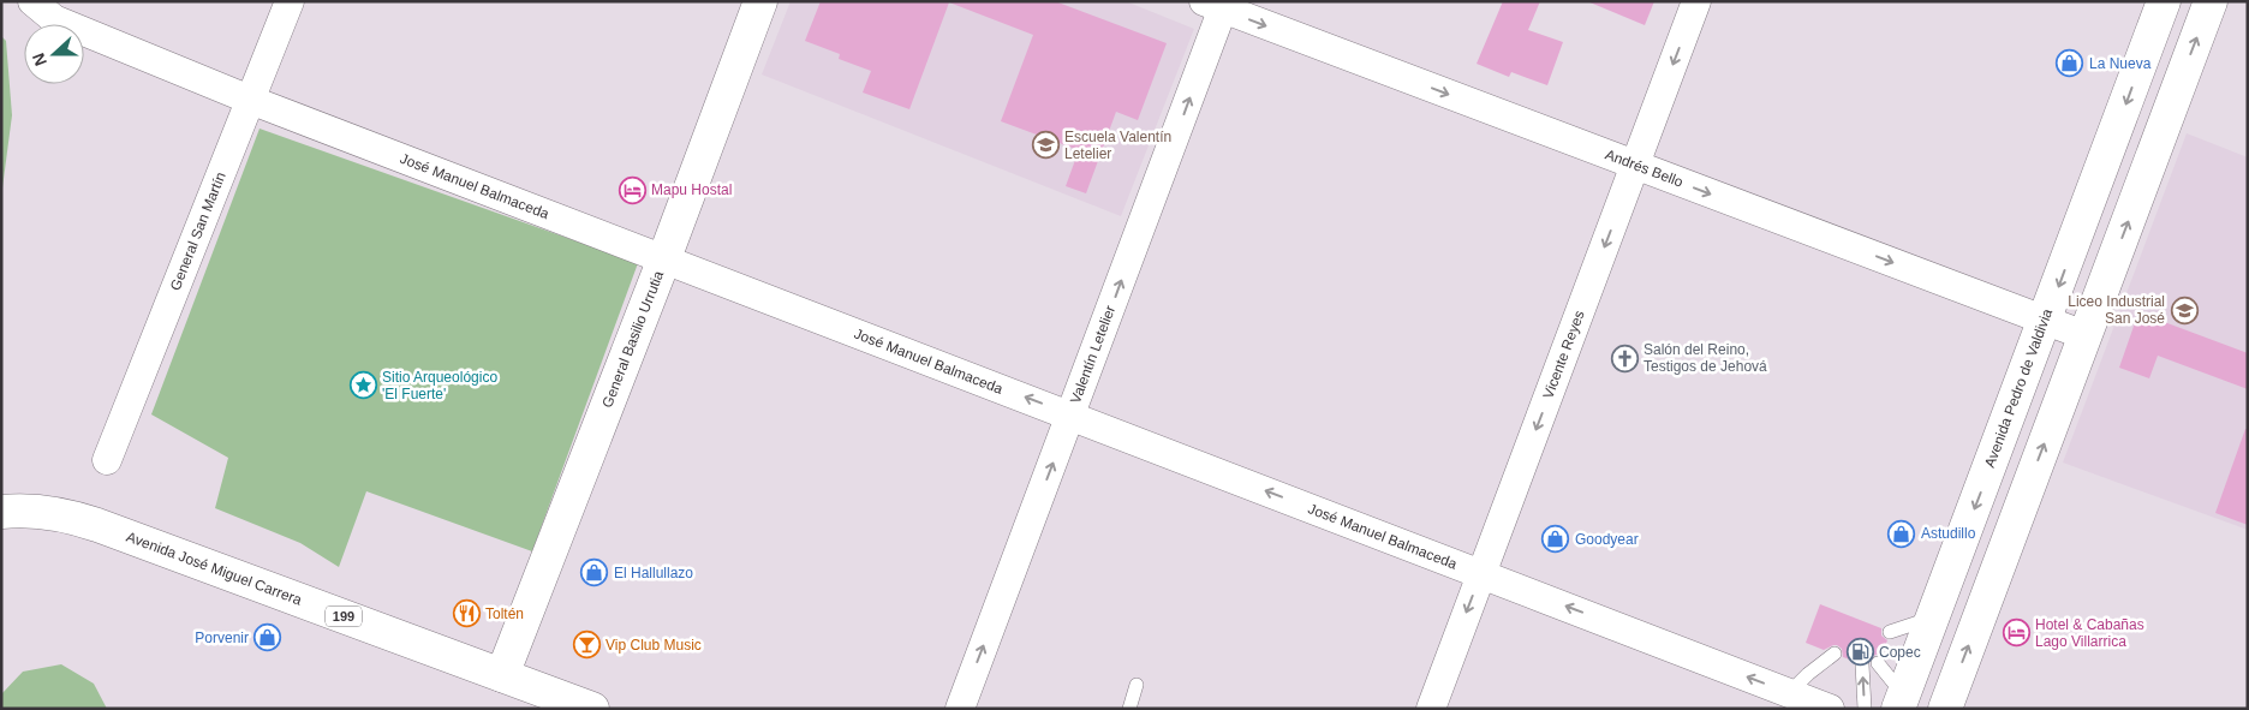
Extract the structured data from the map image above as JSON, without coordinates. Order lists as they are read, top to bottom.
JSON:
{
  "streets": {
    "main road": [
      "General Basilio Urrutia",
      "Avenida Pedro de Valdivia",
      "Avenida José Miguel Carrera",
      "199"
    ],
    "street": [
      "Andrés Bello",
      "José Manuel Balmaceda",
      "General San Martín",
      "Vicente Reyes",
      "Valentín Letelier"
    ]
  },
  "crossings": [
    ["Andrés Bello", "Vicente Reyes"],
    ["Andrés Bello", "Valentín Letelier"],
    ["Andrés Bello", "Avenida Pedro de Valdivia"],
    ["José Manuel Balmaceda", "General San Martín"],
    ["José Manuel Balmaceda", "General Basilio Urrutia"],
    ["José Manuel Balmaceda", "Vicente Reyes"],
    ["José Manuel Balmaceda", "Valentín Letelier"],
    ["General Basilio Urrutia", "Avenida José Miguel Carrera"]
  ],
  "one_way": [
    "Andrés Bello",
    "José Manuel Balmaceda",
    "Vicente Reyes",
    "Valentín Letelier"
  ],
  "places": {
    "shop": [
      "La Nueva",
      "Astudillo",
      "Goodyear",
      "El Hallullazo",
      "Porvenir"
    ],
    "school or university": ["Escuela Valentín Letelier", "Liceo Industrial San José"],
    "hotel": ["Mapu Hostal", "Hotel & Cabañas Lago Villarrica"],
    "church": ["Salón del Reino, Testigos de Jehová"],
    "place": ["Sitio Arqueológico 'El Fuerte'"],
    "restaurant": ["Toltén"],
    "bar": ["Vip Club Music"],
    "fuel station": ["Copec"]
  },
  "north": "left"
}
